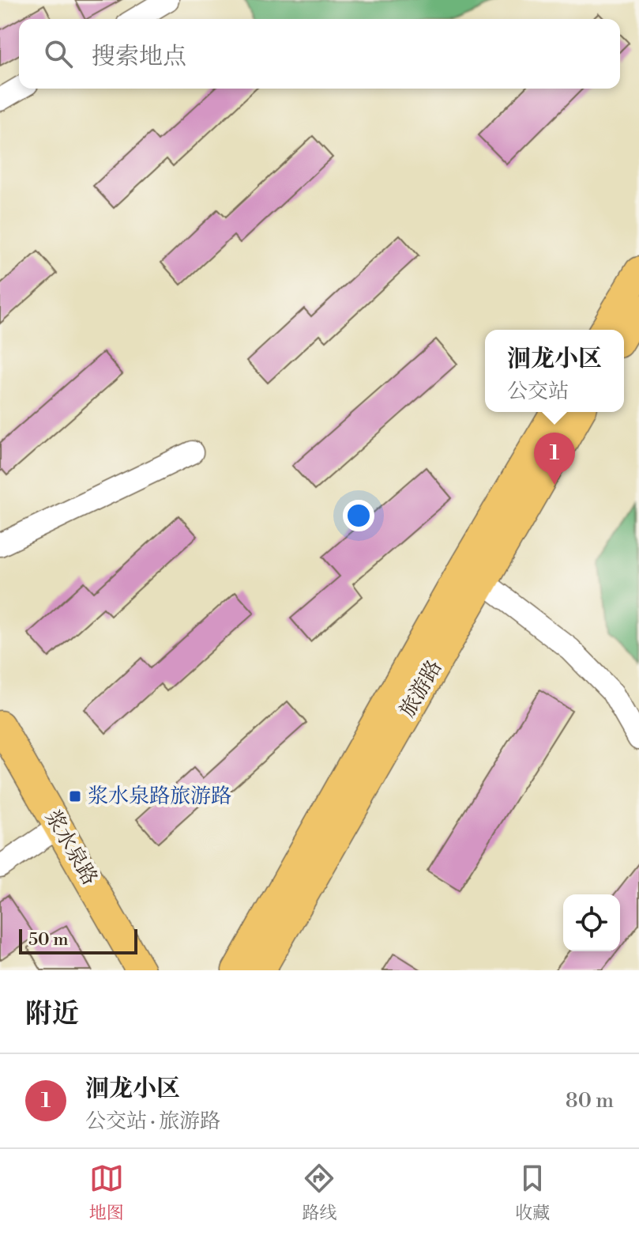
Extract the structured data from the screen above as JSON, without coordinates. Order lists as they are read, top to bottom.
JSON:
{
  "streets": {
    "main road": ["旅游路", "浆水泉路"]
  },
  "places": {
    "transit": ["浆水泉路旅游路"]
  },
  "scale_bar": "50 m",
  "page": {
    "search": "搜索地点",
    "popup": ["洄龙小区", "公交站"],
    "pins": "1",
    "scale": "50 m",
    "heading": "附近",
    "list": [
      {
        "mark": "1",
        "name": "洄龙小区",
        "note": "公交站 · 旅游路",
        "value": "80 m"
      }
    ],
    "nav": ["地图", "路线", "收藏"]
  }
}
